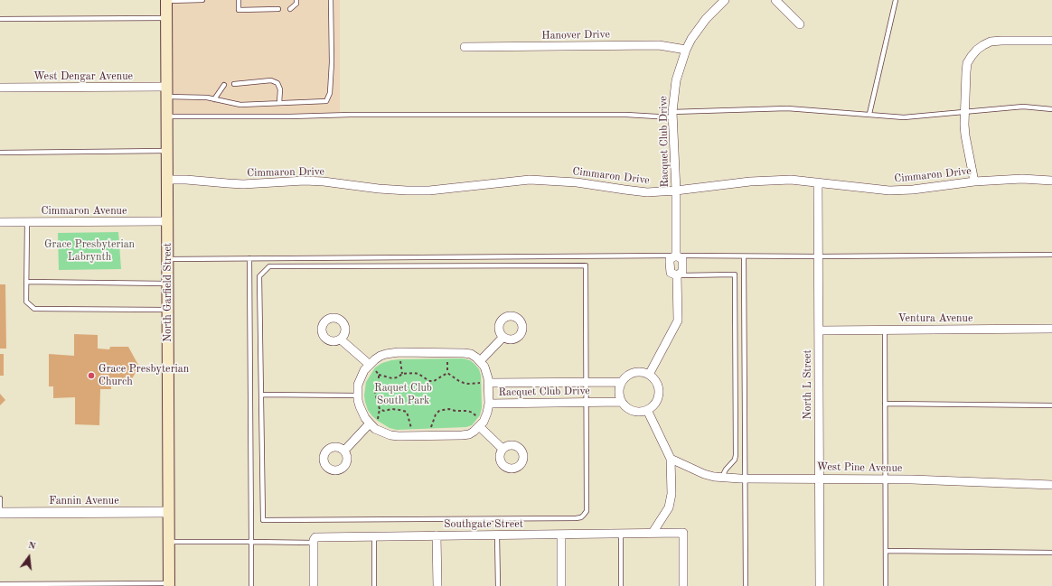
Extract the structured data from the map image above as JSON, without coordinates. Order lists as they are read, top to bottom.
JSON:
{
  "streets": {
    "main road": ["North Garfield Street"],
    "street": [
      "Hanover Drive",
      "West Dengar Avenue",
      "Racquet Club Drive",
      "Cimmaron Drive",
      "Cimmaron Avenue",
      "Ventura Avenue",
      "North L Street",
      "West Pine Avenue",
      "Fannin Avenue",
      "Southgate Street"
    ]
  },
  "crossings": [
    ["Hanover Drive", "Racquet Club Drive"],
    ["West Dengar Avenue", "North Garfield Street"],
    ["Racquet Club Drive", "Cimmaron Drive"],
    ["Cimmaron Drive", "North Garfield Street"],
    ["Cimmaron Drive", "North L Street"],
    ["Cimmaron Avenue", "North Garfield Street"],
    ["North Garfield Street", "Fannin Avenue"],
    ["Ventura Avenue", "North L Street"],
    ["North L Street", "West Pine Avenue"]
  ],
  "parks": ["Grace Presbyterian Labrynth", "Raquet Club South Park"],
  "places": ["Grace Presbyterian Church"],
  "north": "top"
}
